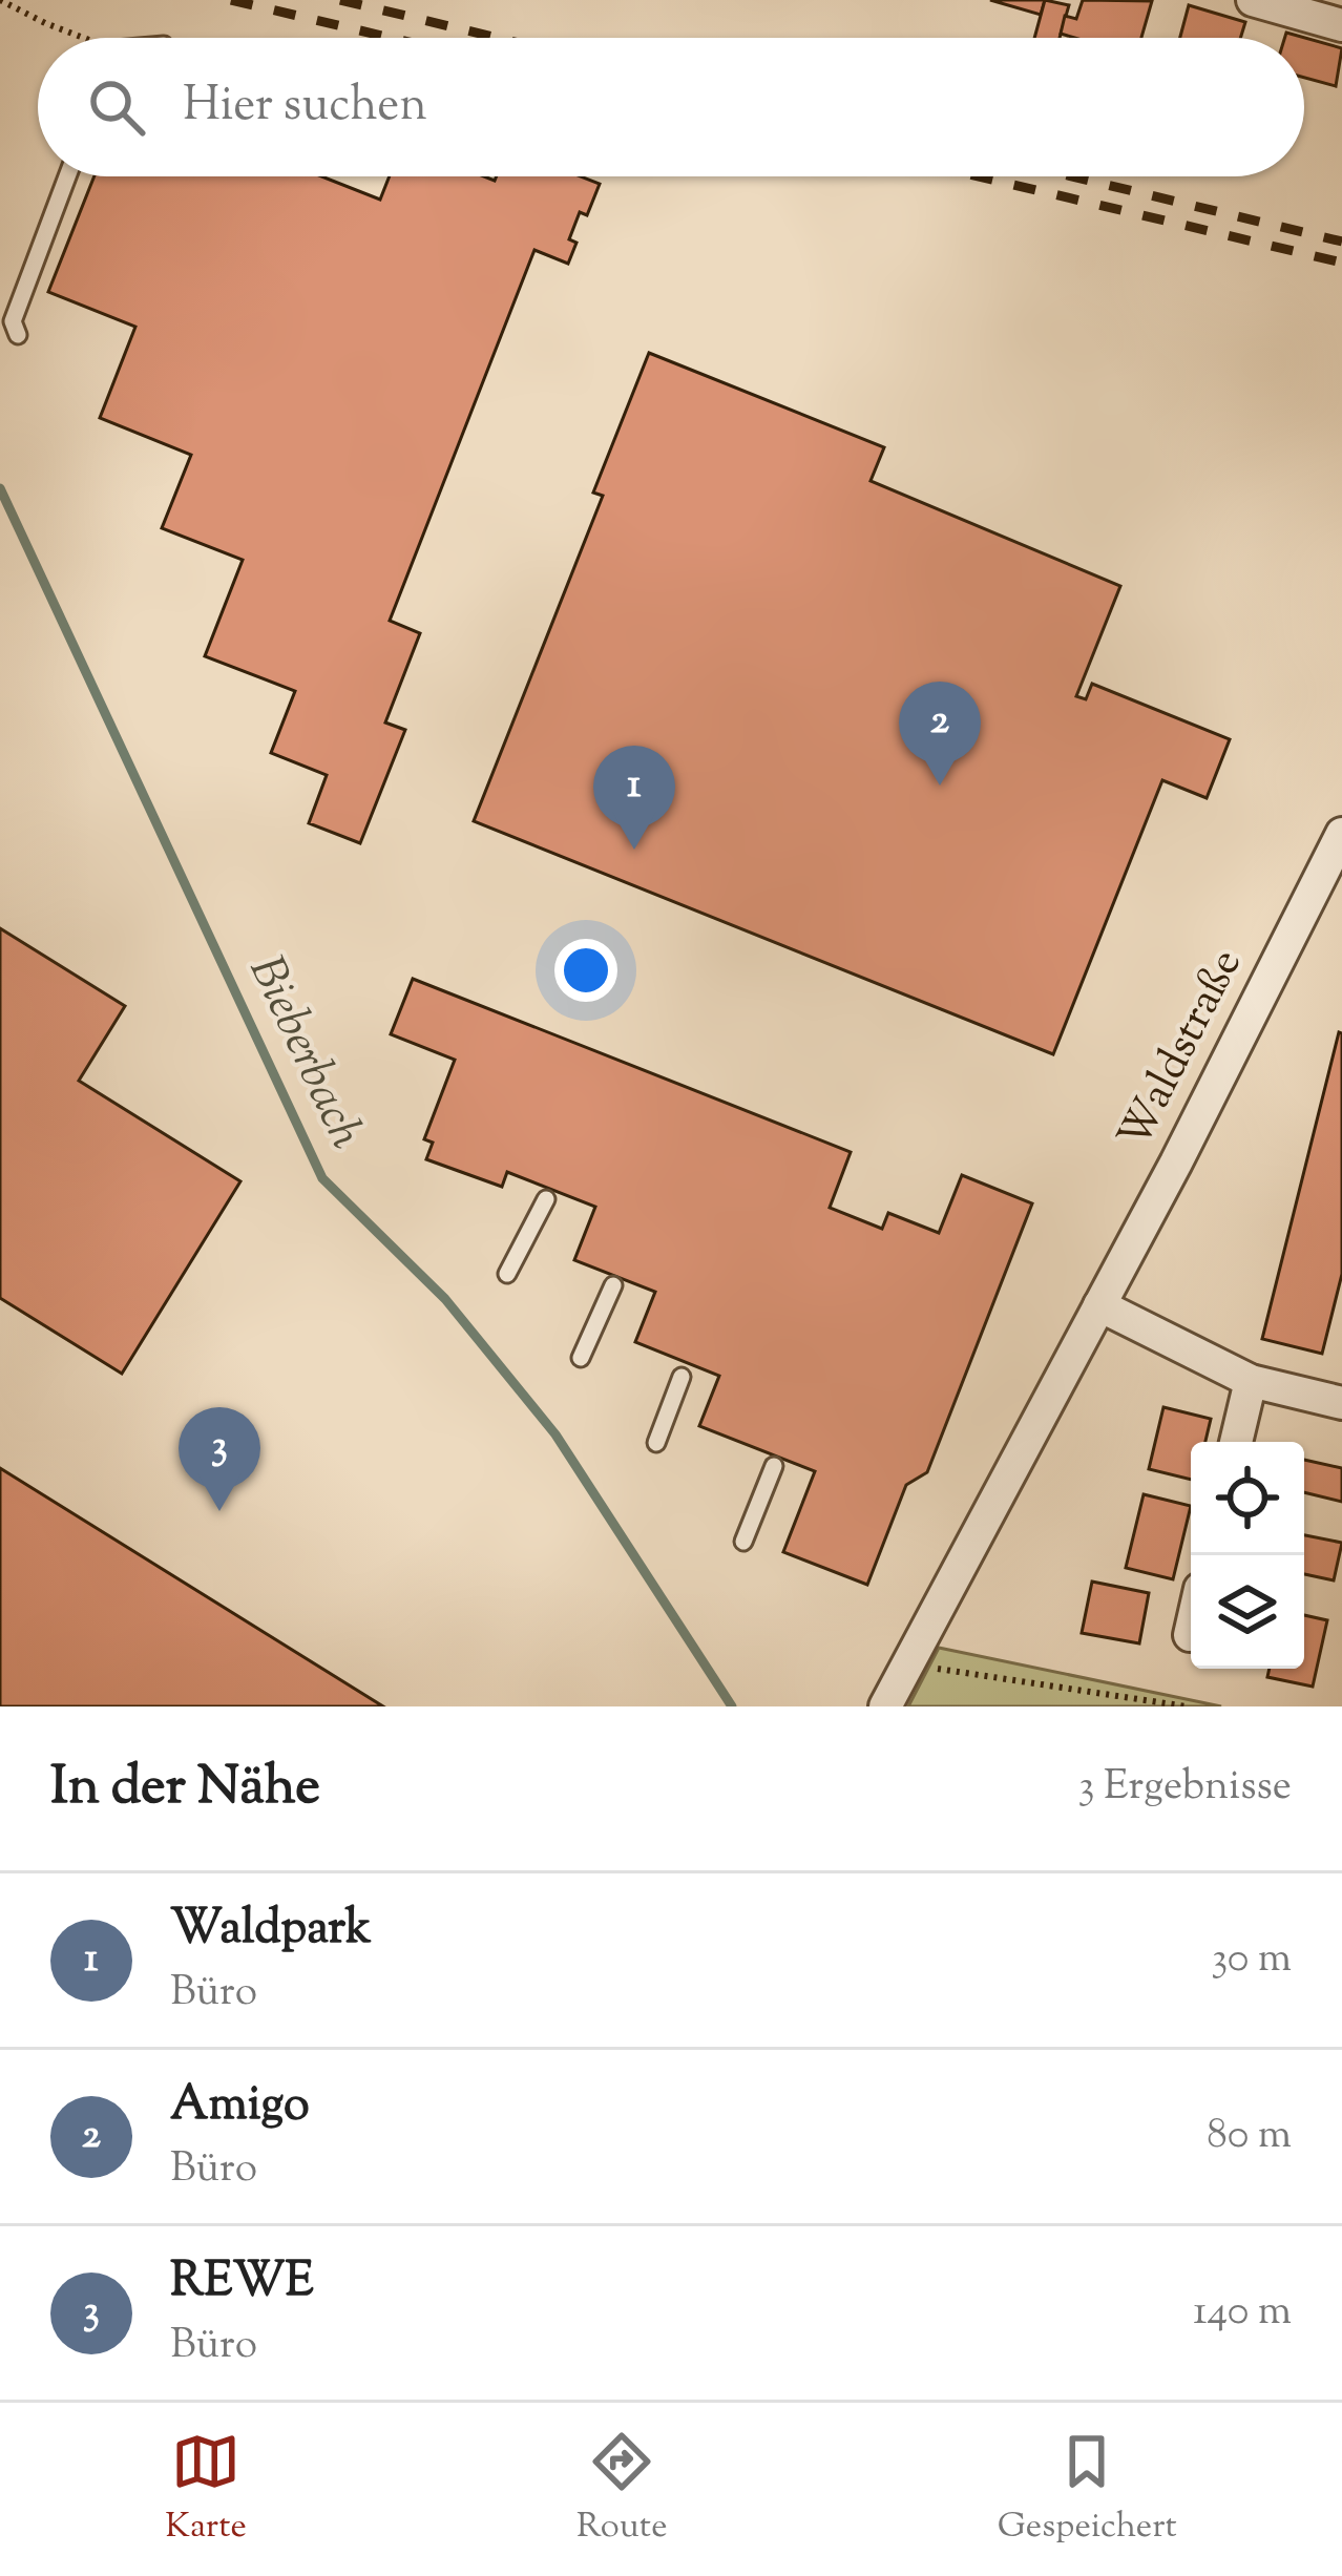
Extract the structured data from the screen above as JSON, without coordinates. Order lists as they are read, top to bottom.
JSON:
{
  "streets": {
    "street": ["Waldstraße"]
  },
  "water": ["Bieberbach"],
  "page": {
    "search": "Hier suchen",
    "pins": ["2", "1", "3"],
    "heading": ["In der Nähe", "3 Ergebnisse"],
    "list": [
      {
        "mark": "1",
        "name": "Waldpark",
        "note": "Büro",
        "value": "30 m"
      },
      {
        "mark": "2",
        "name": "Amigo",
        "note": "Büro",
        "value": "80 m"
      },
      {
        "mark": "3",
        "name": "REWE",
        "note": "Büro",
        "value": "140 m"
      }
    ],
    "nav": ["Karte", "Route", "Gespeichert"]
  }
}
